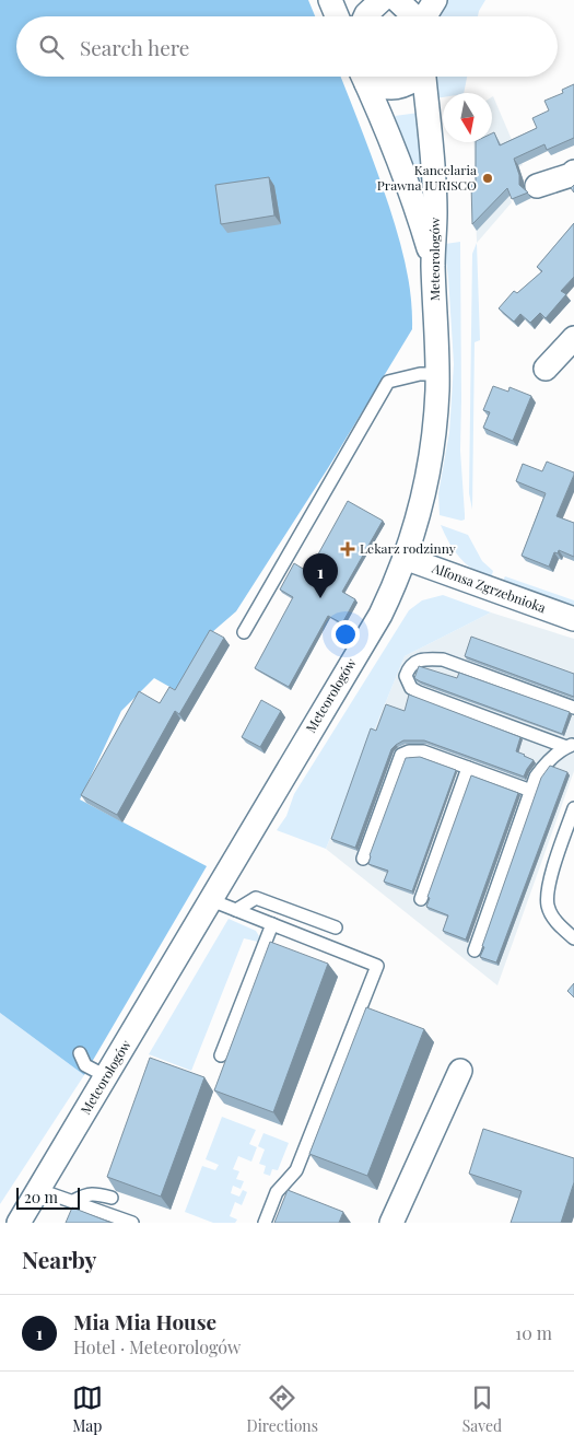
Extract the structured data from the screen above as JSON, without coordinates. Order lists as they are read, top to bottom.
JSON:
{
  "streets": {
    "street": ["Meteorologów", "Alfonsa Zgrzebnioka"]
  },
  "crossings": [
    ["Meteorologów", "Alfonsa Zgrzebnioka"]
  ],
  "places": {
    "other": ["Kancelaria Prawna IURISCO"],
    "health": ["Lekarz rodzinny"]
  },
  "scale_bar": "20 m",
  "north": "bottom",
  "page": {
    "search": "Search here",
    "pins": "1",
    "scale": "20 m",
    "heading": "Nearby",
    "list": [
      {
        "mark": "1",
        "name": "Mia Mia House",
        "note": "Hotel · Meteorologów",
        "value": "10 m"
      }
    ],
    "nav": ["Map", "Directions", "Saved"]
  }
}
